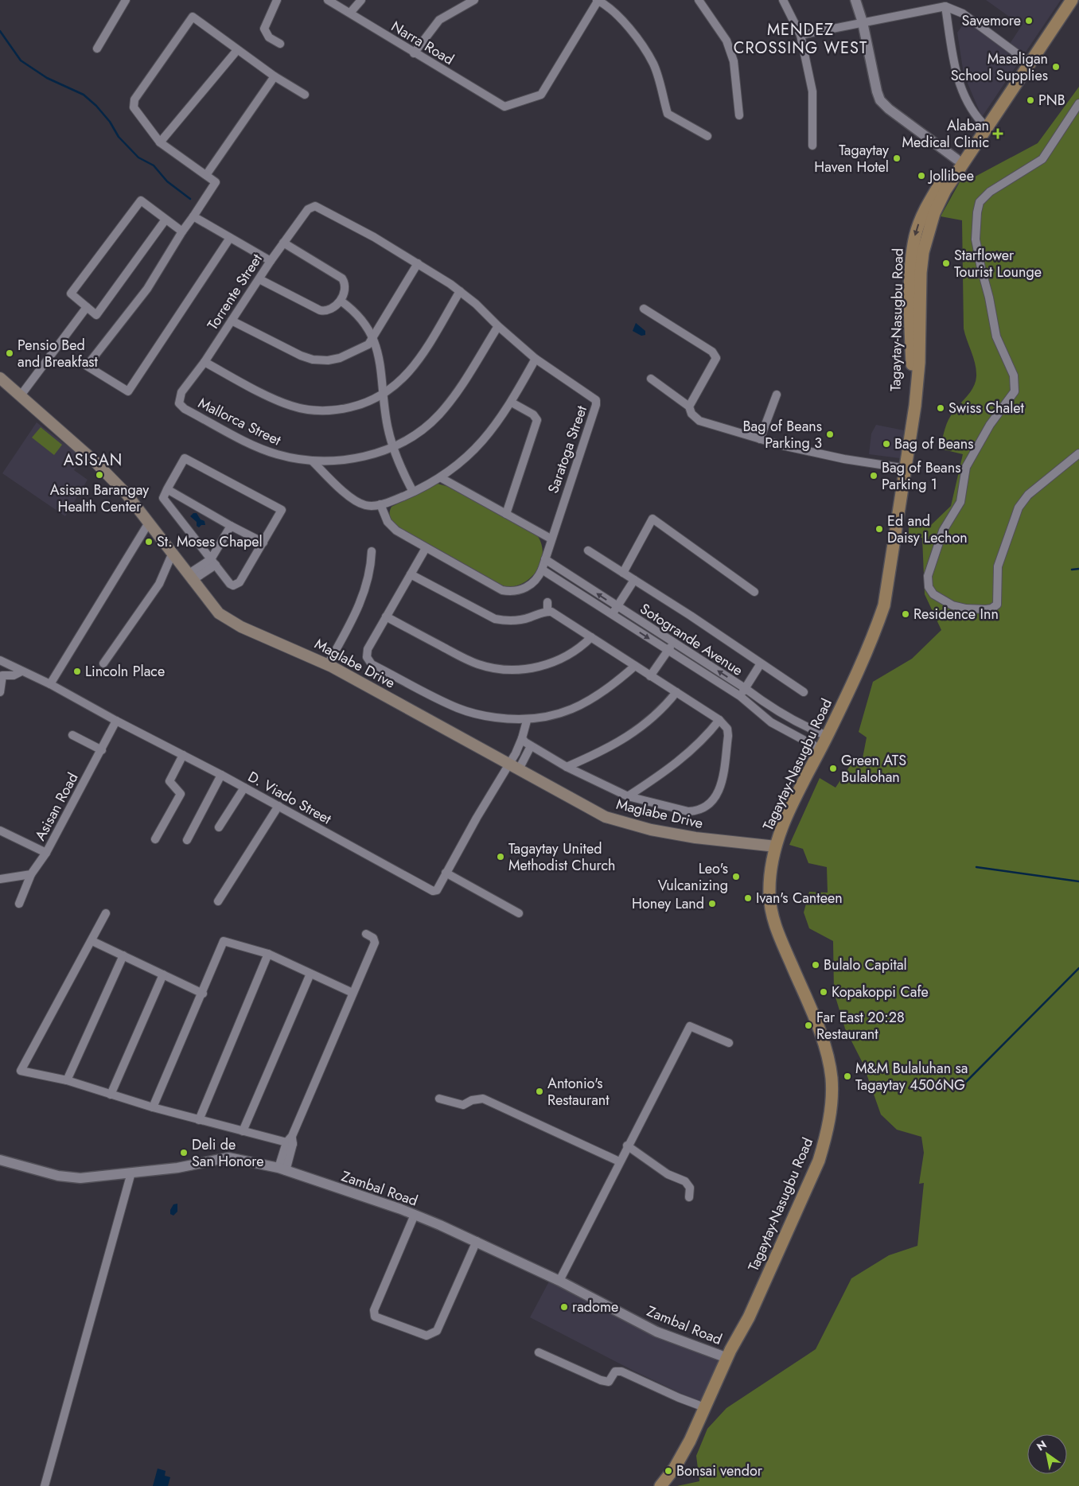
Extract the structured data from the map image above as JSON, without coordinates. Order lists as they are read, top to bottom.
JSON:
{
  "streets": {
    "main road": ["Tagaytay-Nasugbu Road", "Maglabe Drive"],
    "street": [
      "Narra Road",
      "Torrente Street",
      "Mallorca Street",
      "Saratoga Street",
      "Sotogrande Avenue",
      "D. Viado Street",
      "Asisan Road",
      "Zambal Road"
    ]
  },
  "crossings": [
    ["Torrente Street", "Mallorca Street"],
    ["Torrente Street", "Saratoga Street"],
    ["Tagaytay-Nasugbu Road", "Sotogrande Avenue"],
    ["Tagaytay-Nasugbu Road", "Maglabe Drive"],
    ["Tagaytay-Nasugbu Road", "Zambal Road"],
    ["Mallorca Street", "Saratoga Street"],
    ["Saratoga Street", "Sotogrande Avenue"],
    ["Maglabe Drive", "D. Viado Street"],
    ["D. Viado Street", "Asisan Road"]
  ],
  "districts": ["MENDEZ CROSSING WEST", "ASISAN"],
  "places": {
    "other": [
      "Savemore",
      "Masaligan School Supplies",
      "PNB",
      "Tagaytay Haven Hotel",
      "Jollibee",
      "Starflower Tourist Lounge",
      "Pensio Bed and Breakfast",
      "Swiss Chalet",
      "Bag of Beans Parking 3",
      "Bag of Beans",
      "Asisan Barangay Health Center",
      "Bag of Beans Parking 1",
      "Ed and Daisy Lechon",
      "St. Moses Chapel",
      "Residence Inn",
      "Lincoln Place",
      "Green ATS Bulalohan",
      "Tagaytay United Methodist Church",
      "Leo's Vulcanizing",
      "Ivan's Canteen",
      "Honey Land",
      "Bulalo Capital",
      "Kopakoppi Cafe",
      "Far East 20:28 Restaurant",
      "M&M Bulaluhan sa Tagaytay 4506NG",
      "Antonio's Restaurant",
      "Deli de San Honore",
      "radome",
      "Bonsai vendor"
    ],
    "health": ["Alaban Medical Clinic"]
  },
  "north": "top left"
}
